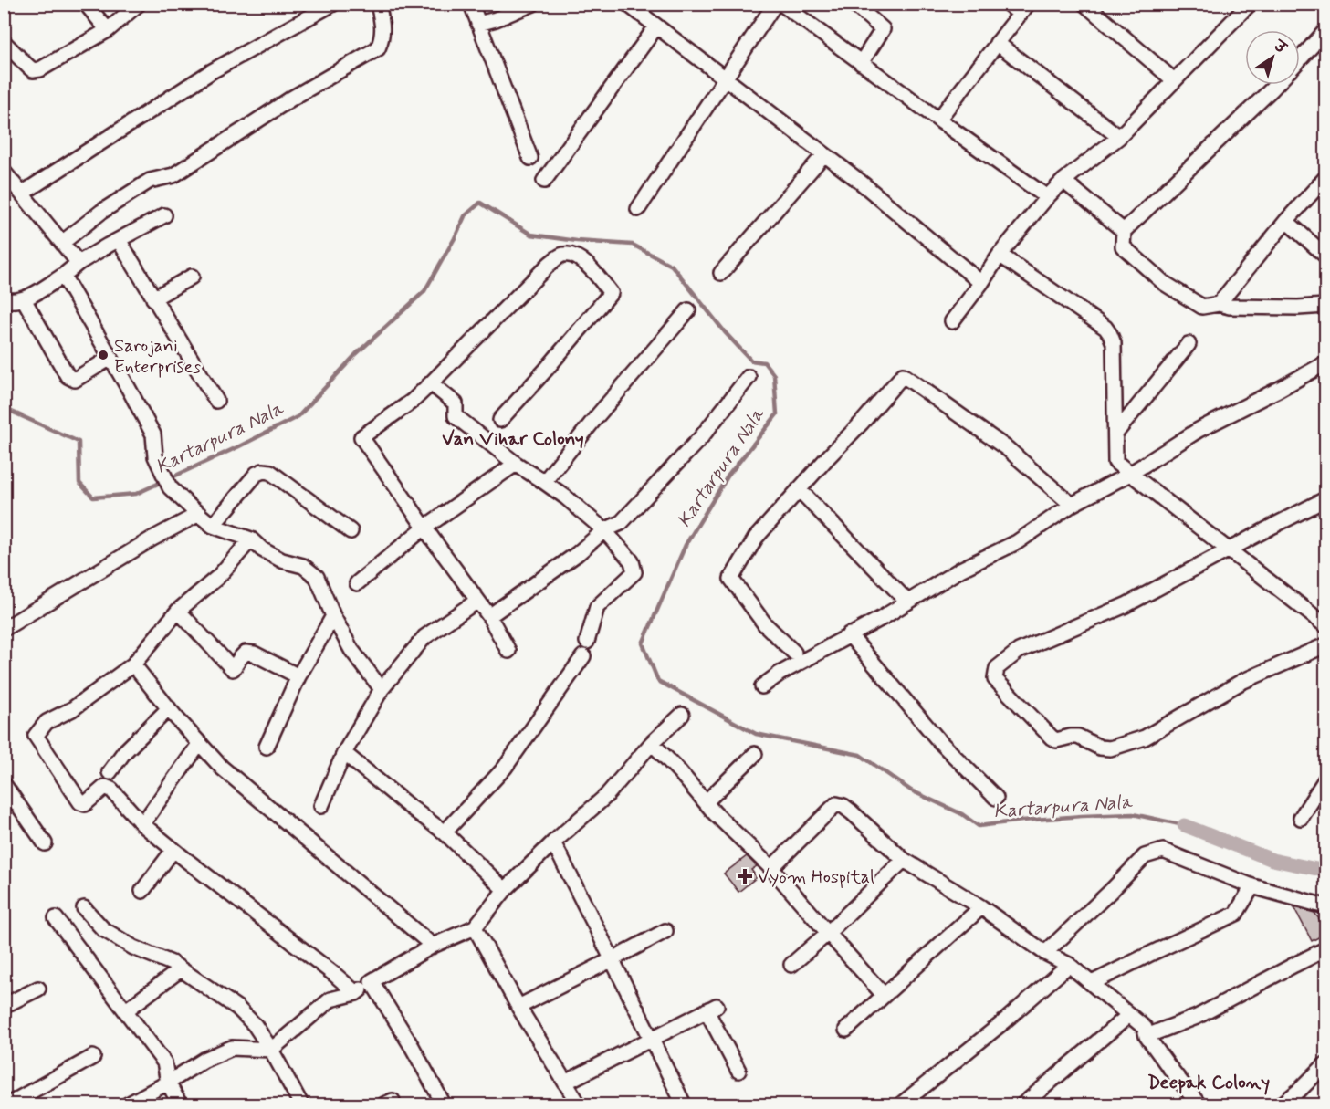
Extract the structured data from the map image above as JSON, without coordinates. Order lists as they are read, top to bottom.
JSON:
{
  "districts": ["Van Vihar Colony", "Deepak Colony"],
  "water": ["Kartarpura Nala"],
  "places": {
    "other": ["Sarojani Enterprises"],
    "health": ["Vyom Hospital"]
  },
  "north": "top right"
}
